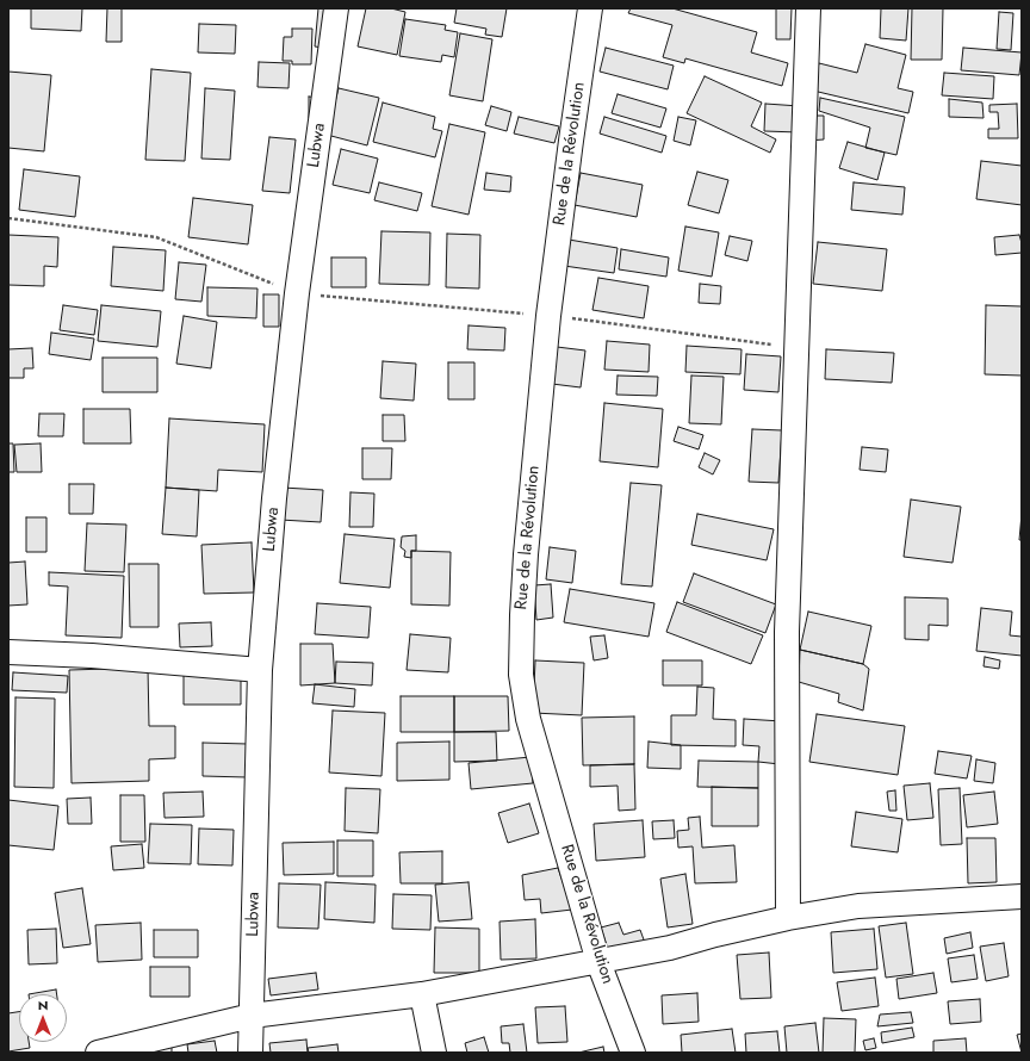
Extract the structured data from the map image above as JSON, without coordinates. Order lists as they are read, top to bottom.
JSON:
{
  "streets": {
    "street": ["Lubwa", "Rue de la Révolution"]
  },
  "north": "top"
}
